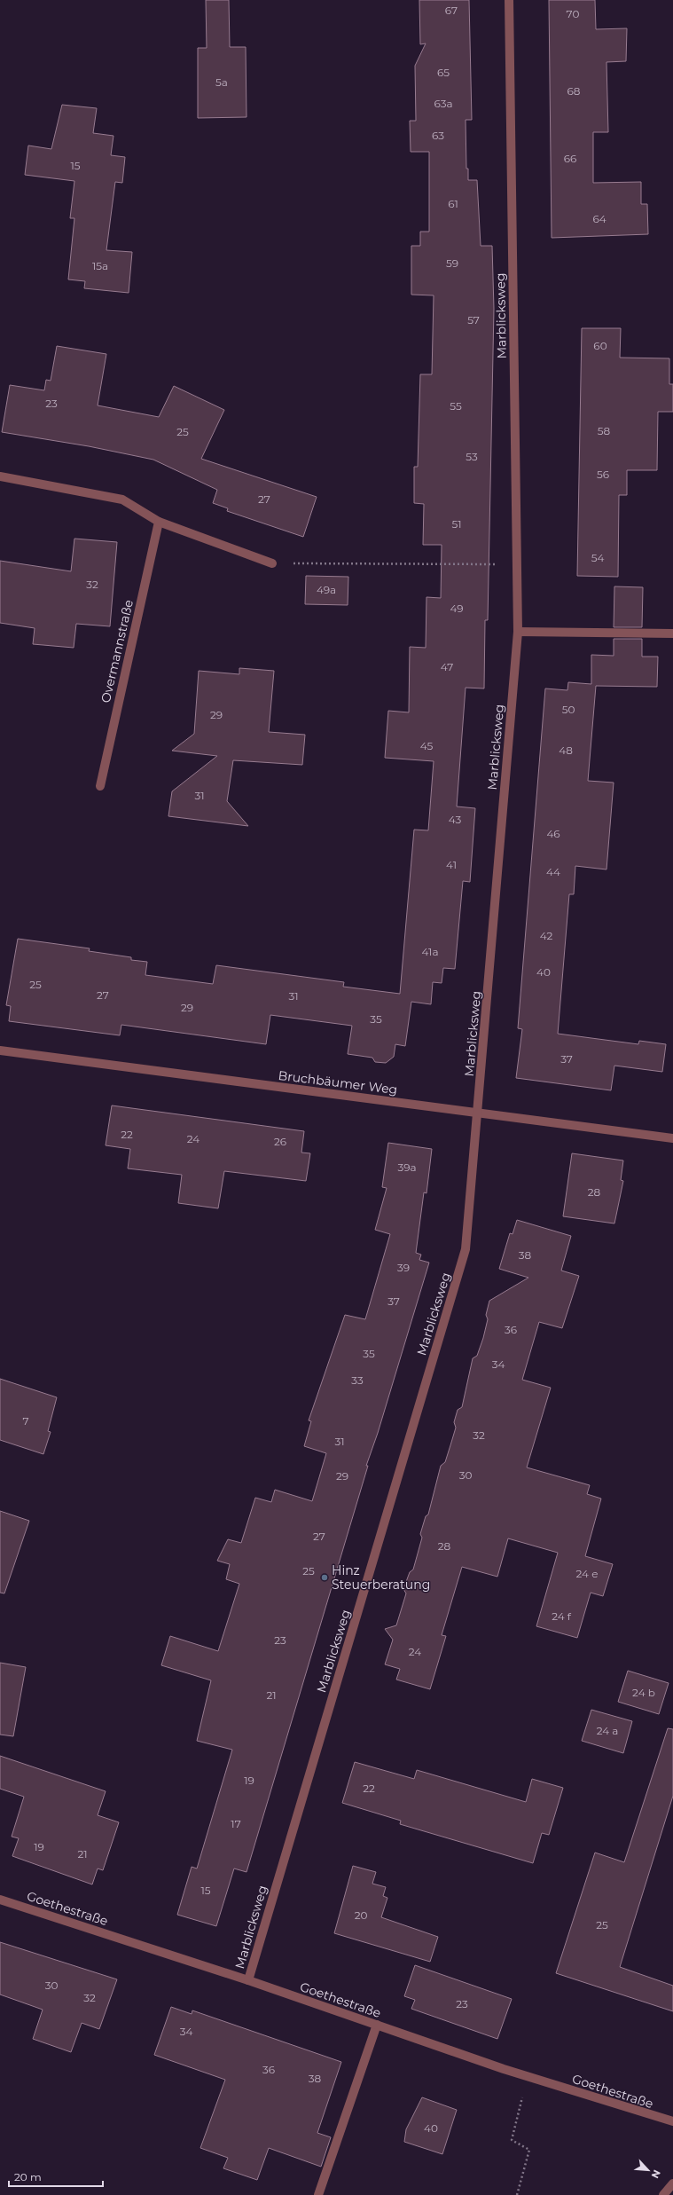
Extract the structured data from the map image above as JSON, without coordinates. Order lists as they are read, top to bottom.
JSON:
{
  "streets": {
    "street": [
      "Marblicksweg",
      "Overmannstraße",
      "Bruchbäumer Weg",
      "Goethestraße"
    ]
  },
  "crossings": [
    ["Marblicksweg", "Bruchbäumer Weg"],
    ["Marblicksweg", "Goethestraße"]
  ],
  "places": ["Hinz Steuerberatung"],
  "house_numbers": [
    "67",
    "70",
    "65",
    "5a",
    "68",
    "63a",
    "63",
    "66",
    "15",
    "61",
    "64",
    "59",
    "15a",
    "57",
    "60",
    "23",
    "55",
    "58",
    "25",
    "53",
    "56",
    "27",
    "51",
    "54",
    "32",
    "49a",
    "49",
    "47",
    "50",
    "29",
    "45",
    "48",
    "31",
    "43",
    "46",
    "41",
    "44",
    "42",
    "41a",
    "40",
    "25",
    "27",
    "31",
    "29",
    "35",
    "37",
    "22",
    "24",
    "26",
    "39a",
    "28",
    "38",
    "39",
    "37",
    "36",
    "35",
    "34",
    "33",
    "7",
    "32",
    "31",
    "30",
    "29",
    "27",
    "28",
    "25",
    "24 e",
    "24 f",
    "23",
    "24",
    "24 b",
    "21",
    "24 a",
    "19",
    "22",
    "17",
    "19",
    "21",
    "15",
    "20",
    "25",
    "30",
    "32",
    "23",
    "34",
    "36",
    "38",
    "40"
  ],
  "scale_bar": "20 m",
  "north": "bottom right"
}
